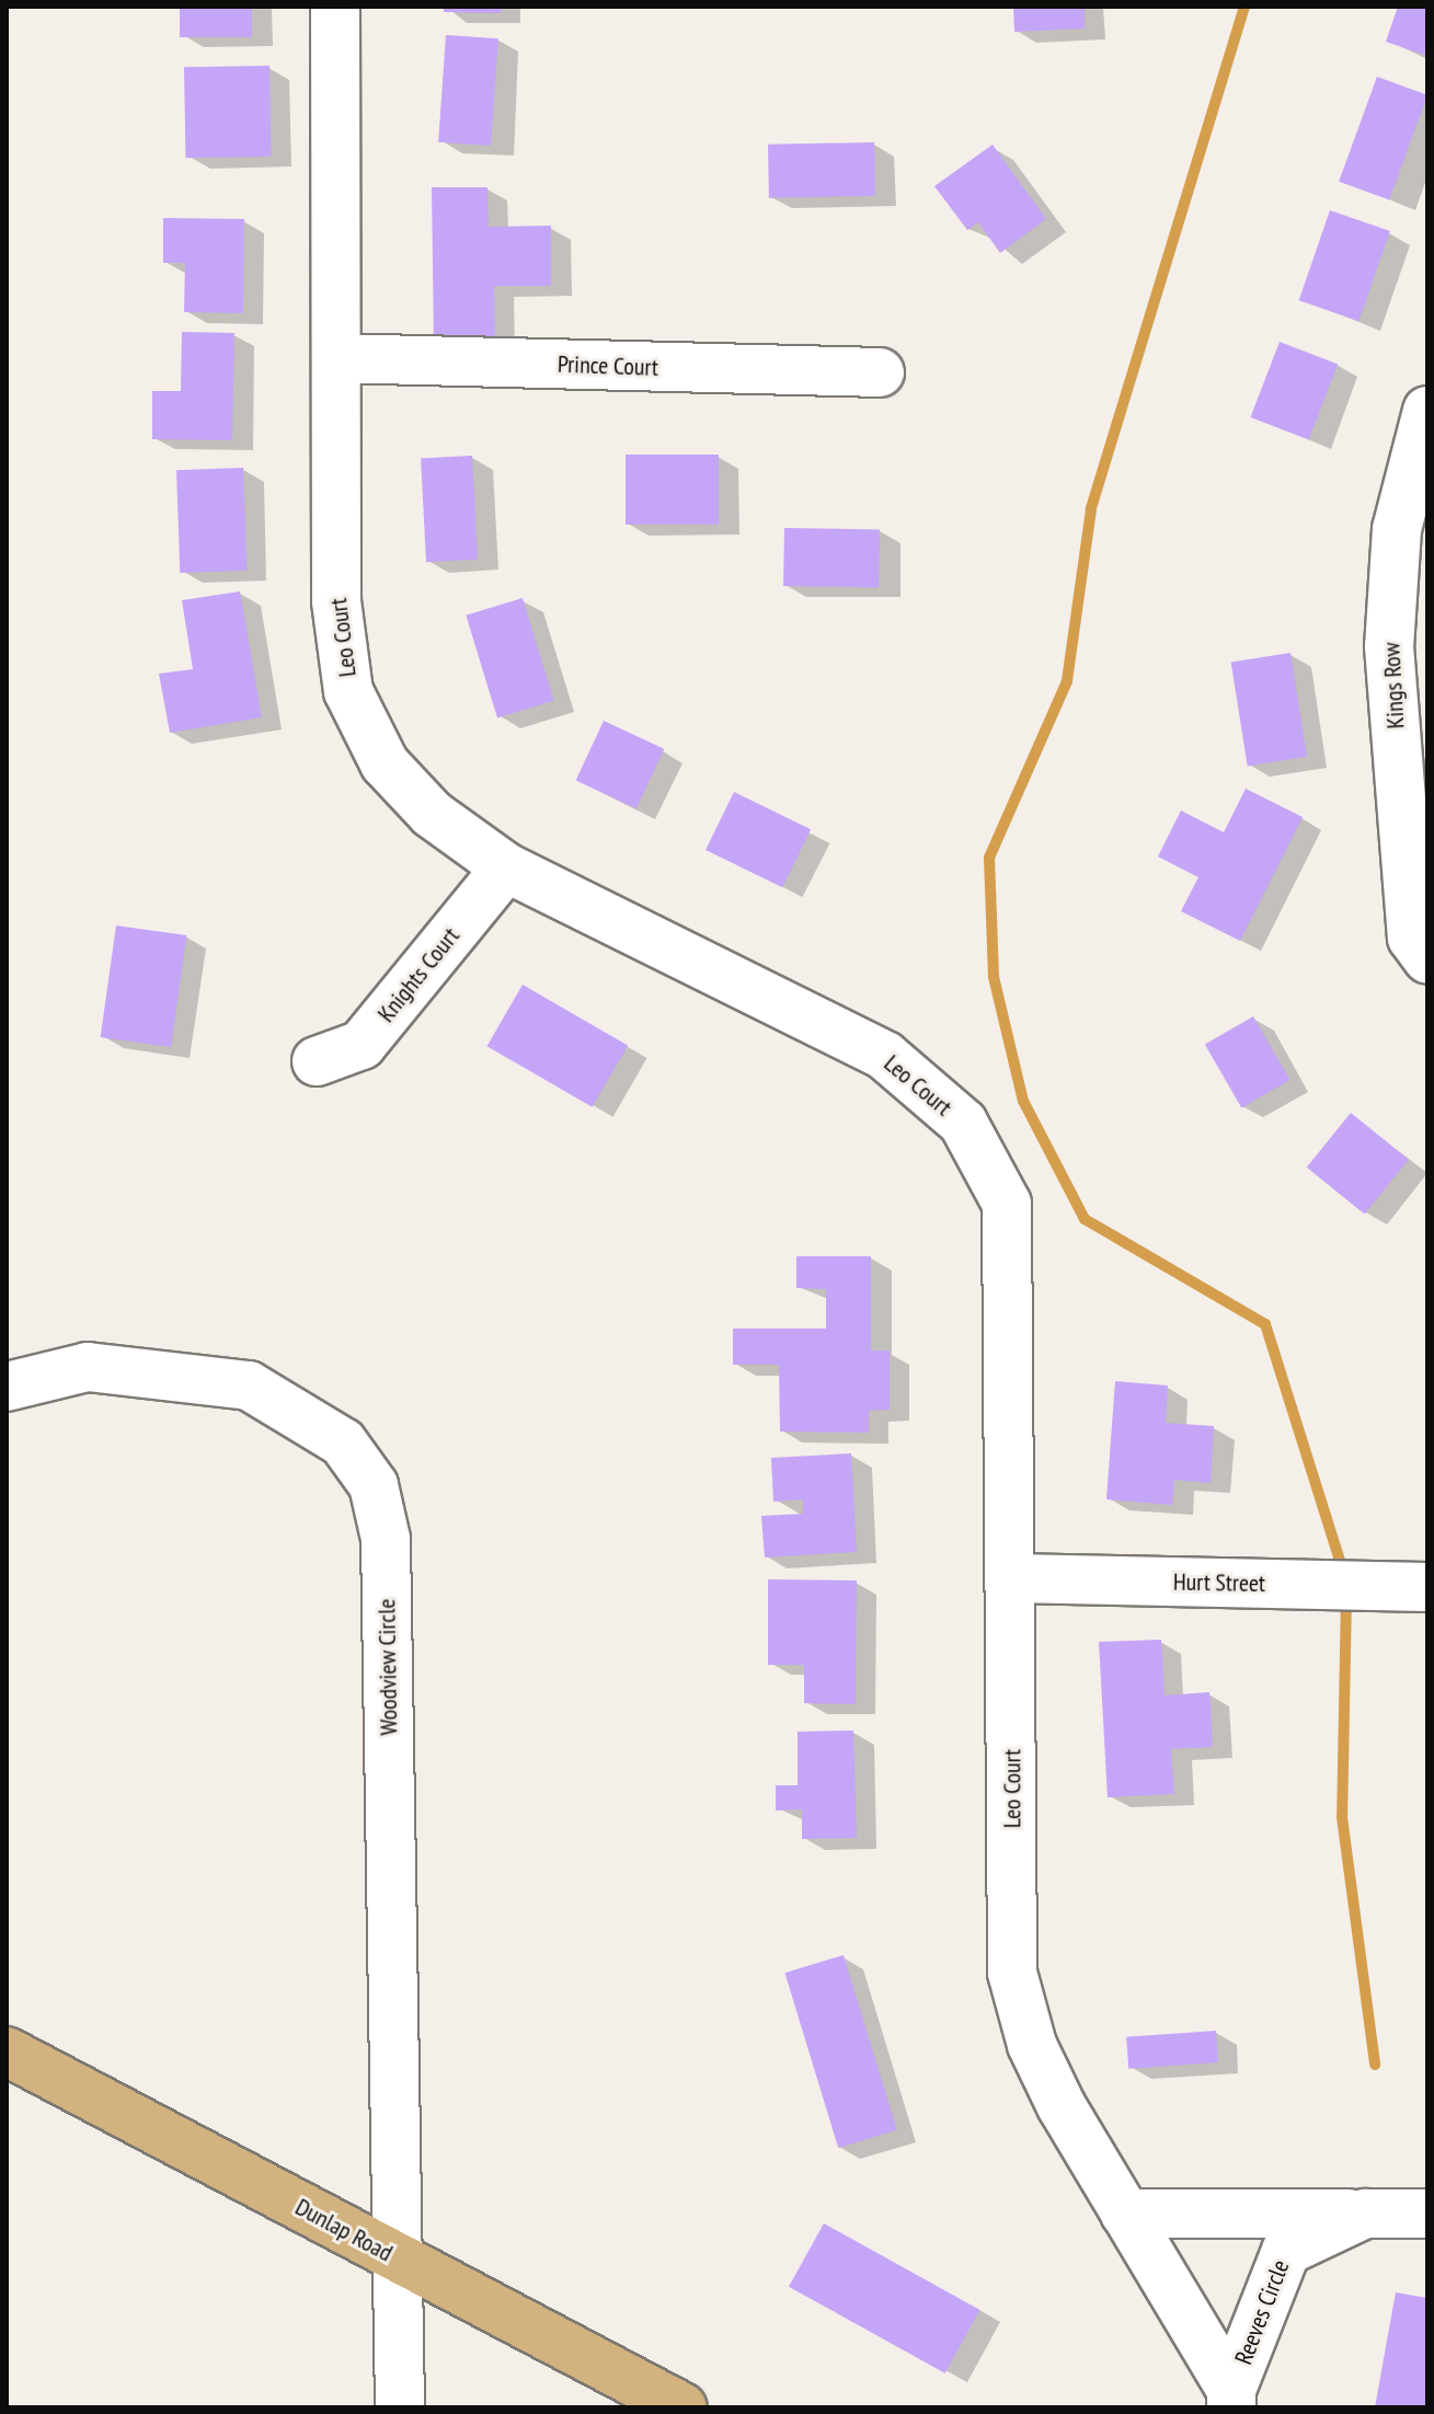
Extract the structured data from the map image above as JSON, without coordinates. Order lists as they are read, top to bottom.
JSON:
{
  "streets": {
    "main road": ["Dunlap Road"],
    "street": [
      "Prince Court",
      "Leo Court",
      "Kings Row",
      "Knights Court",
      "Hurt Street",
      "Woodview Circle",
      "Reeves Circle"
    ]
  },
  "crossings": [
    ["Prince Court", "Leo Court"],
    ["Leo Court", "Knights Court"],
    ["Leo Court", "Hurt Street"],
    ["Leo Court", "Reeves Circle"],
    ["Woodview Circle", "Dunlap Road"]
  ]
}
